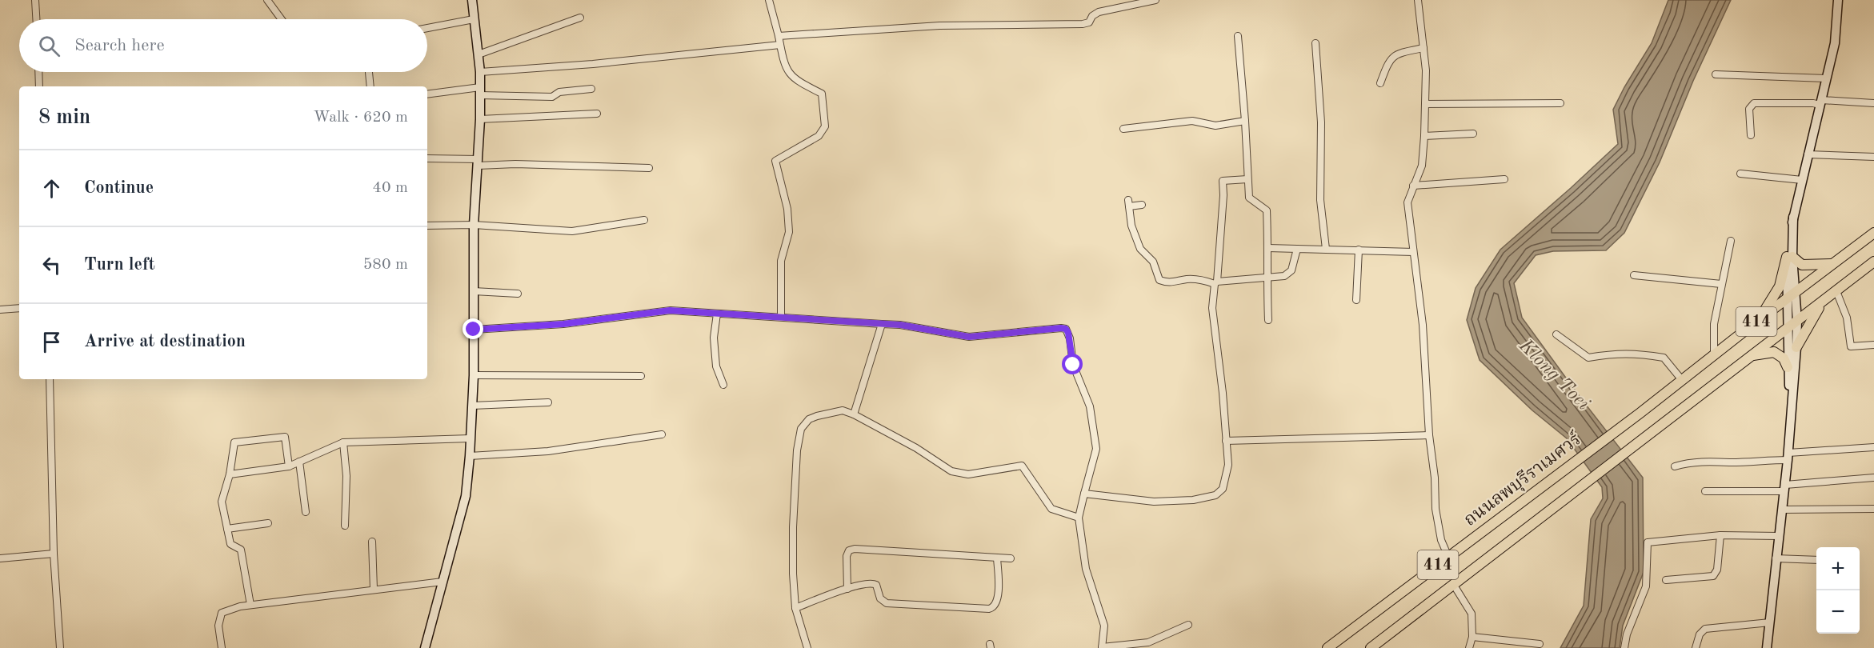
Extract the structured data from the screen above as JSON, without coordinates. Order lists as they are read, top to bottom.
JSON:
{
  "streets": {
    "main road": ["414", "ถนนลพบุรีราเมศวร์"]
  },
  "crossings": [
    ["414", "ถนนลพบุรีราเมศวร์"]
  ],
  "water": ["Klong Toei"],
  "page": {
    "search": "Search here",
    "heading": ["8 min", "Walk · 620 m"],
    "list": [
      ["Continue", "40 m"],
      ["Turn left", "580 m"],
      "Arrive at destination"
    ],
    "map_buttons": ["+", "−"]
  }
}
